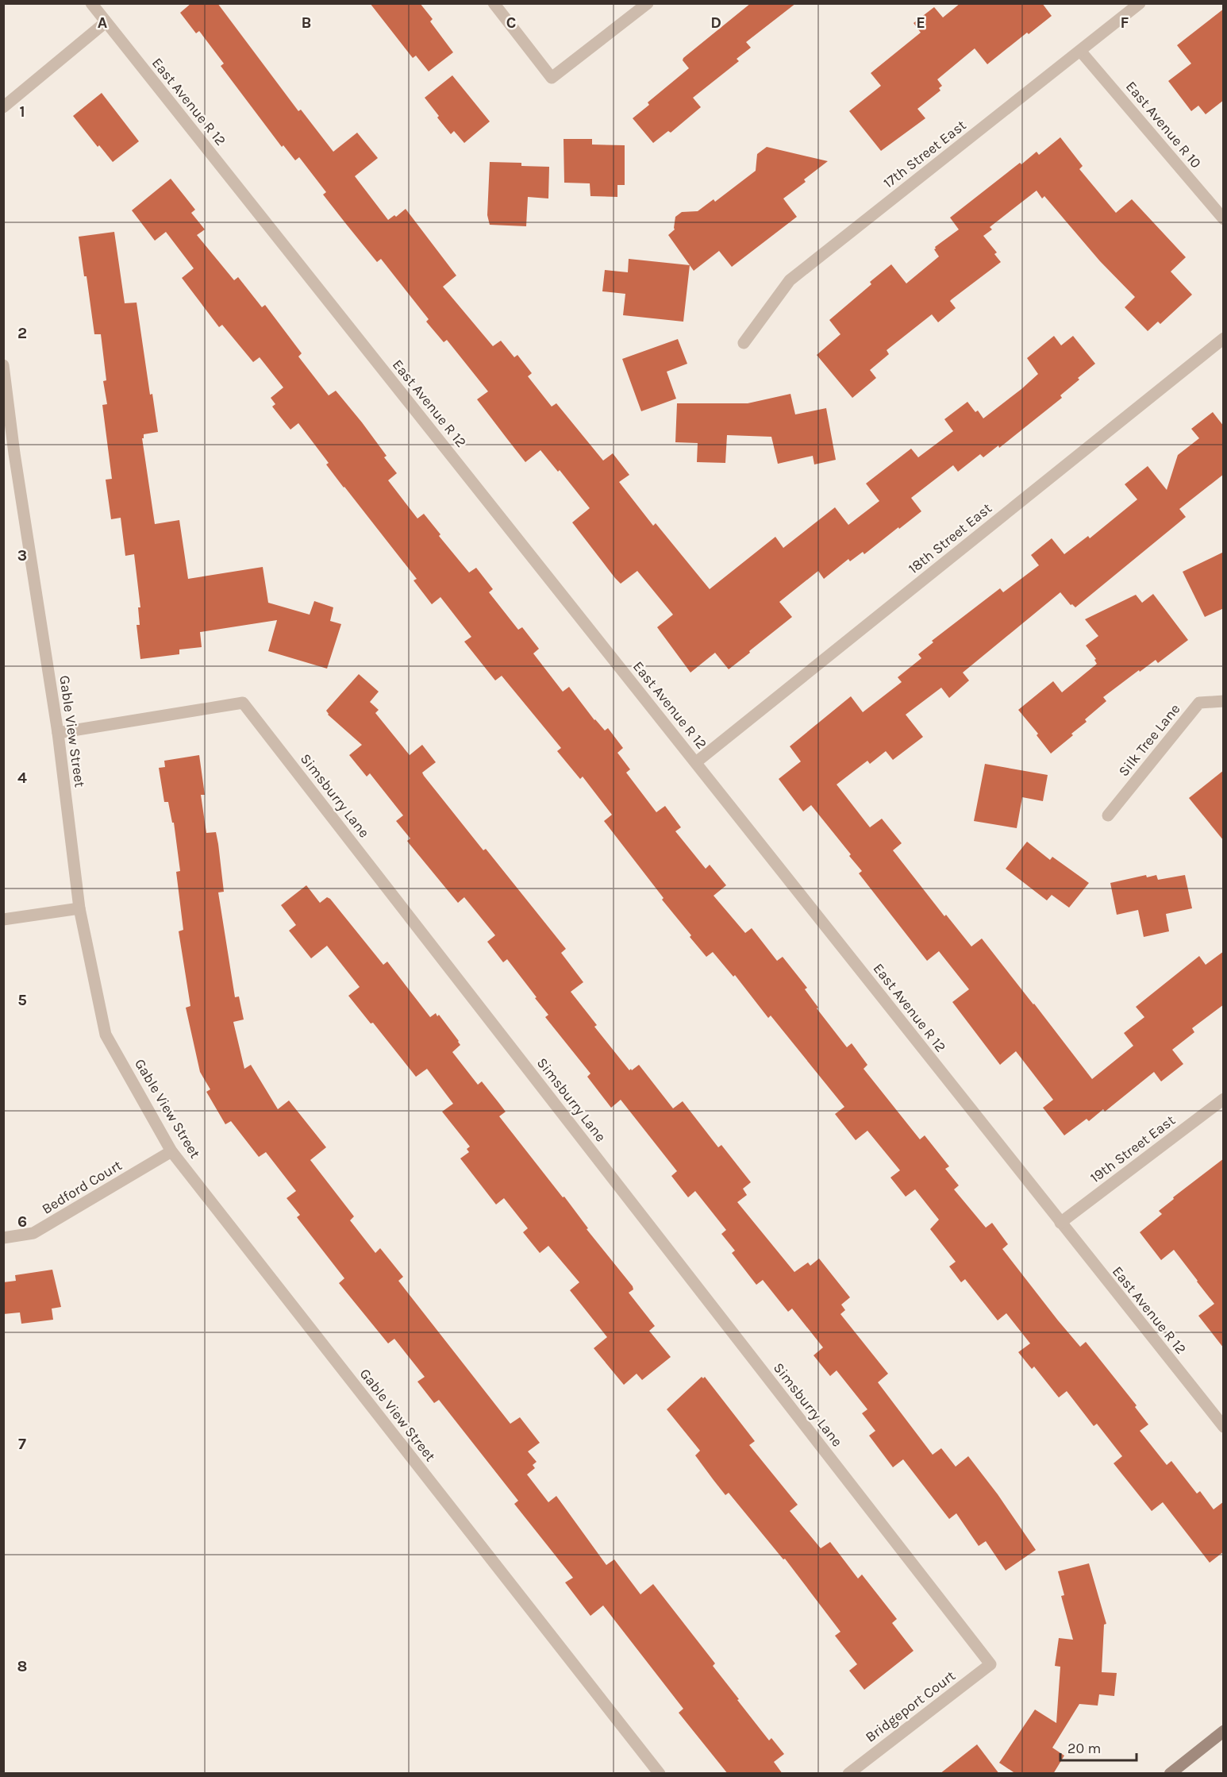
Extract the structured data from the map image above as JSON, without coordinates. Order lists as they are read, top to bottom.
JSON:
{
  "streets": {
    "street": [
      "East Avenue R 12",
      "East Avenue R 10",
      "17th Street East",
      "18th Street East",
      "Gable View Street",
      "Silk Tree Lane",
      "Simsburry Lane",
      "19th Street East",
      "Bedford Court",
      "Bridgeport Court"
    ]
  },
  "crossings": [
    ["East Avenue R 12", "18th Street East"],
    ["East Avenue R 12", "19th Street East"],
    ["East Avenue R 10", "17th Street East"],
    ["Gable View Street", "Simsburry Lane"],
    ["Gable View Street", "Bedford Court"],
    ["Simsburry Lane", "Bridgeport Court"]
  ],
  "scale_bar": "20 m",
  "grid": {
    "columns": [
      "A",
      "B",
      "C",
      "D",
      "E",
      "F"
    ],
    "rows": [
      "1",
      "2",
      "3",
      "4",
      "5",
      "6",
      "7",
      "8"
    ]
  }
}
